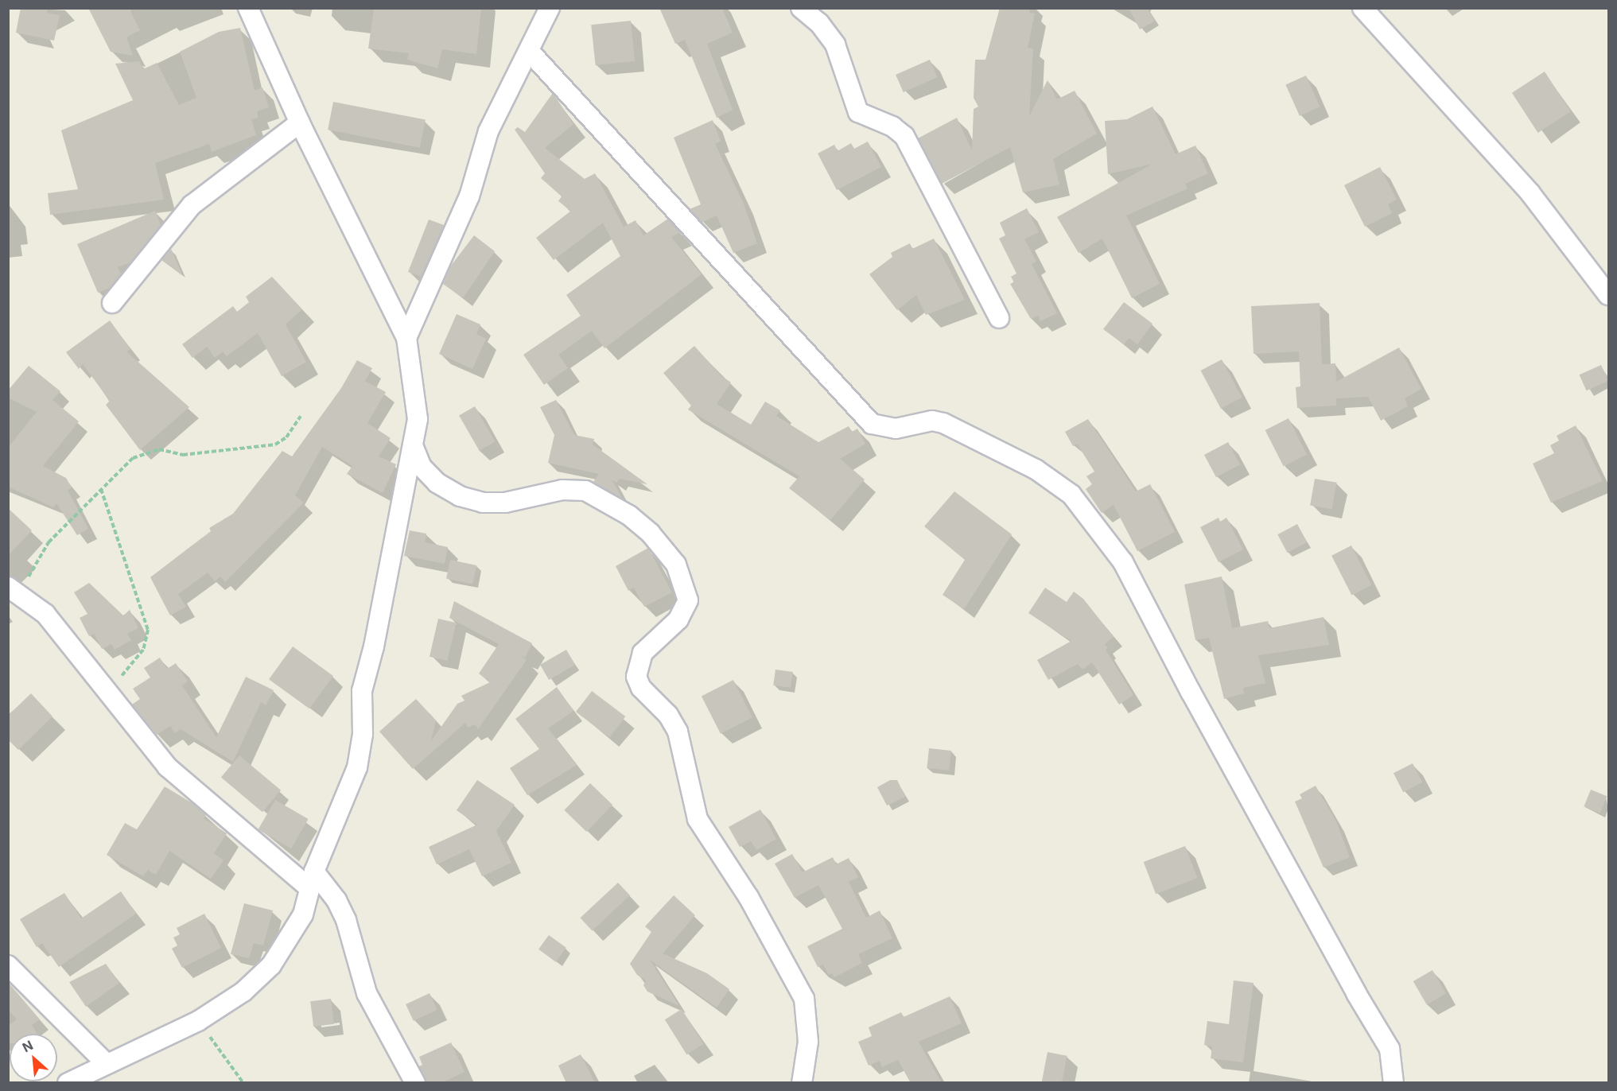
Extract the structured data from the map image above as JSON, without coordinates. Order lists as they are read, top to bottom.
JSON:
{
  "north": "top left"
}
